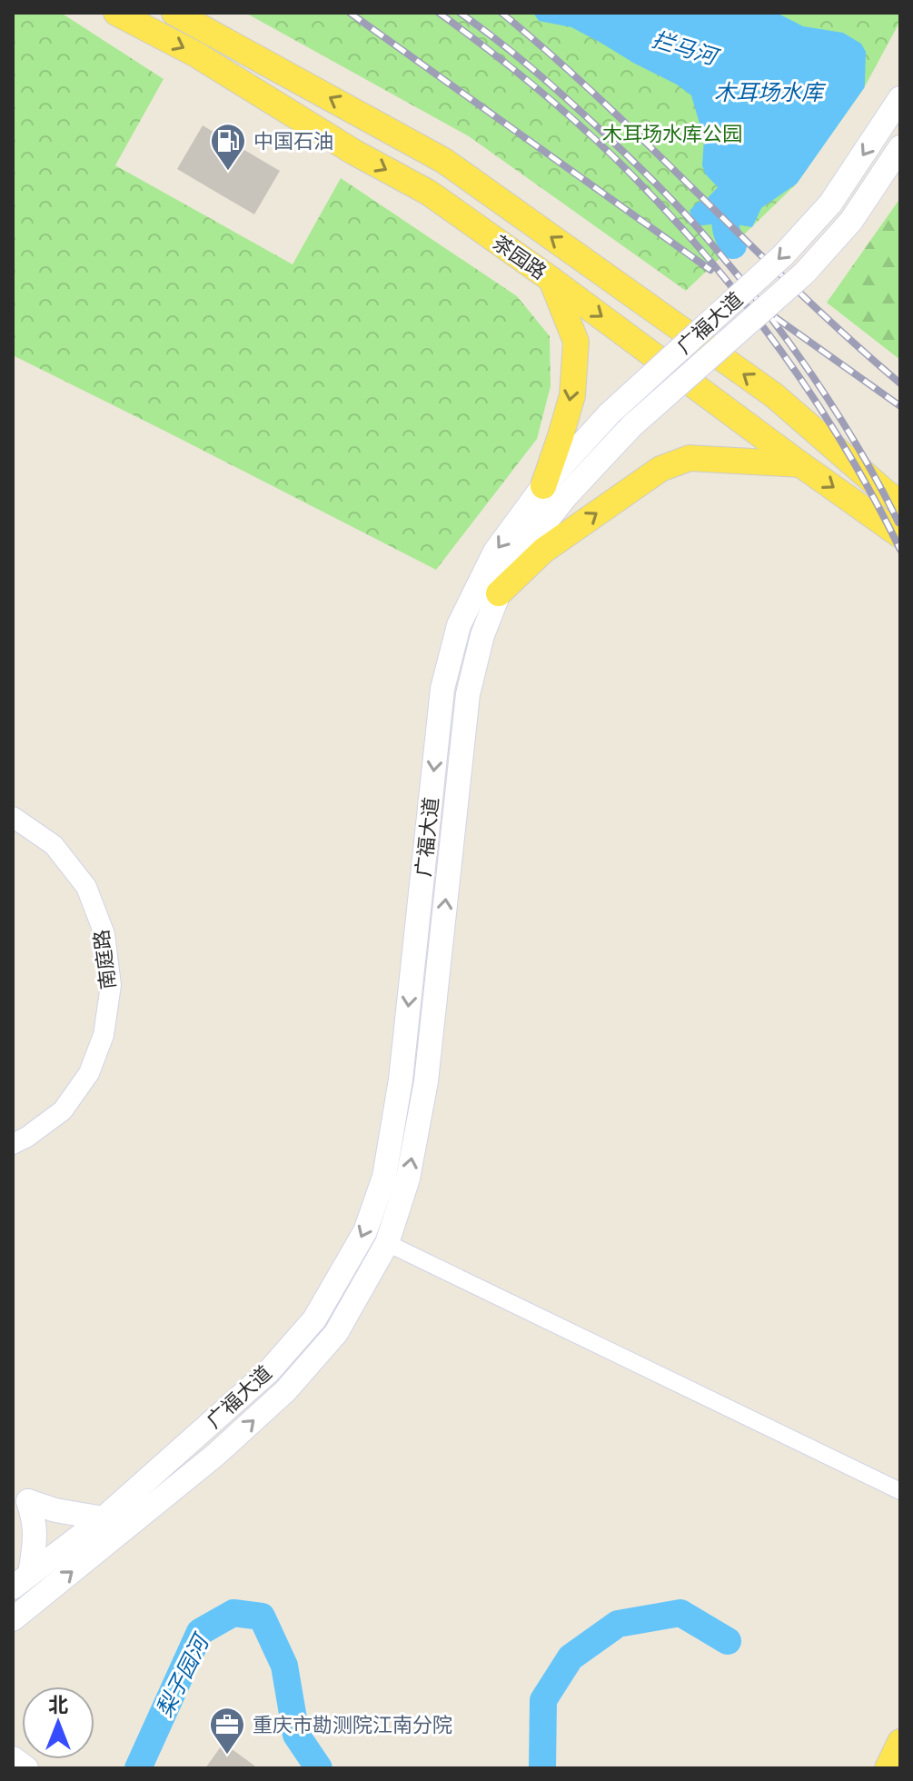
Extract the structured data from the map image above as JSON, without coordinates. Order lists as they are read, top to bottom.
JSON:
{
  "streets": {
    "main road": ["茶园路", "广福大道"],
    "street": ["南庭路"]
  },
  "water": ["拦马河", "木耳场水库", "梨子园河"],
  "parks": ["木耳场水库公园"],
  "places": {
    "fuel station": ["中国石油"],
    "office": ["重庆市勘测院江南分院"]
  },
  "north": "top"
}
